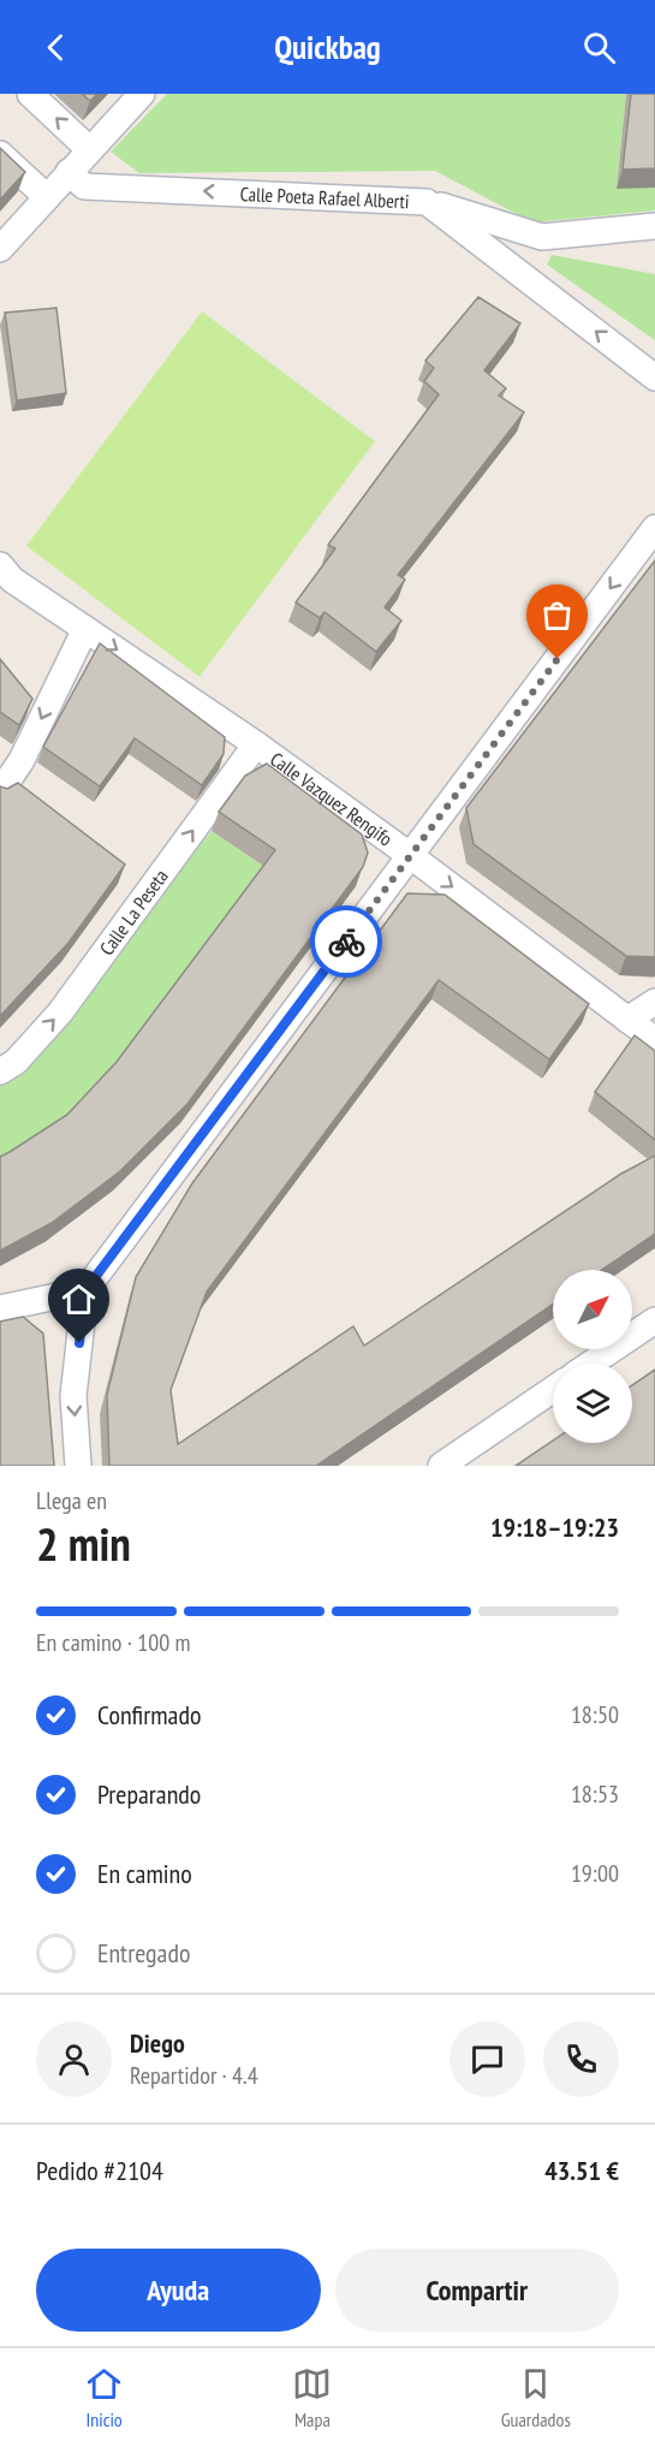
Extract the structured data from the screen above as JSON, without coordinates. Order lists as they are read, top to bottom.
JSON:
{
  "streets": {
    "street": ["Calle Poeta Rafael Alberti", "Calle Vazquez Rengifo", "Calle La Peseta"]
  },
  "crossings": [
    ["Calle Vazquez Rengifo", "Calle La Peseta"]
  ],
  "one_way": ["Calle Vazquez Rengifo"],
  "north": "top right",
  "page": {
    "header": "Quickbag",
    "heading": ["2 min", "Llega en", "19:18–19:23"],
    "panel": [
      "Diego",
      "Repartidor · 4.4",
      "Pedido #2104",
      "43.51 €"
    ],
    "bar": "En camino · 100 m",
    "list": [
      ["Confirmado", "18:50"],
      ["Preparando", "18:53"],
      ["En camino", "19:00"],
      "Entregado"
    ],
    "buttons": ["Ayuda", "Compartir"],
    "tabs": ["Inicio", "Mapa", "Guardados"]
  }
}
